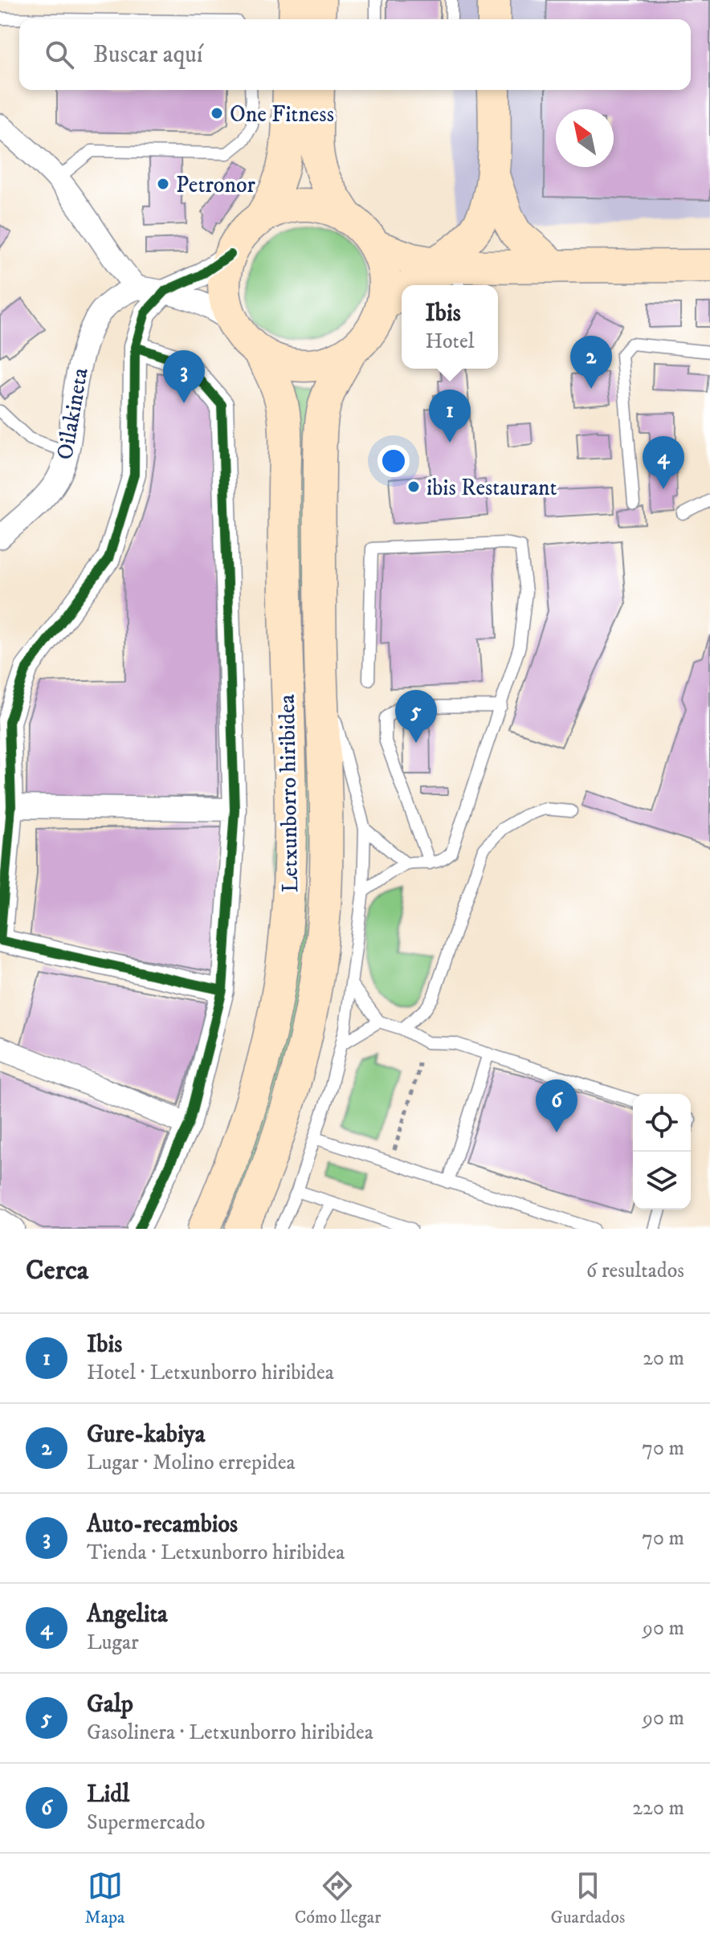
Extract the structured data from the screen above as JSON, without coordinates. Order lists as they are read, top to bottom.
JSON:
{
  "streets": {
    "main road": ["Letxunborro hiribidea"],
    "street": ["Oilakineta"]
  },
  "places": ["One Fitness", "Petronor", "ibis Restaurant"],
  "north": "top left",
  "page": {
    "search": "Buscar aquí",
    "popup": ["Ibis", "Hotel"],
    "pins": [
      "2",
      "3",
      "1",
      "4",
      "5",
      "6"
    ],
    "heading": ["Cerca", "6 resultados"],
    "list": [
      {
        "mark": "1",
        "name": "Ibis",
        "note": "Hotel · Letxunborro hiribidea",
        "value": "20 m"
      },
      {
        "mark": "2",
        "name": "Gure-kabiya",
        "note": "Lugar · Molino errepidea",
        "value": "70 m"
      },
      {
        "mark": "3",
        "name": "Auto-recambios",
        "note": "Tienda · Letxunborro hiribidea",
        "value": "70 m"
      },
      {
        "mark": "4",
        "name": "Angelita",
        "note": "Lugar",
        "value": "90 m"
      },
      {
        "mark": "5",
        "name": "Galp",
        "note": "Gasolinera · Letxunborro hiribidea",
        "value": "90 m"
      },
      {
        "mark": "6",
        "name": "Lidl",
        "note": "Supermercado",
        "value": "220 m"
      }
    ],
    "nav": ["Mapa", "Cómo llegar", "Guardados"]
  }
}
